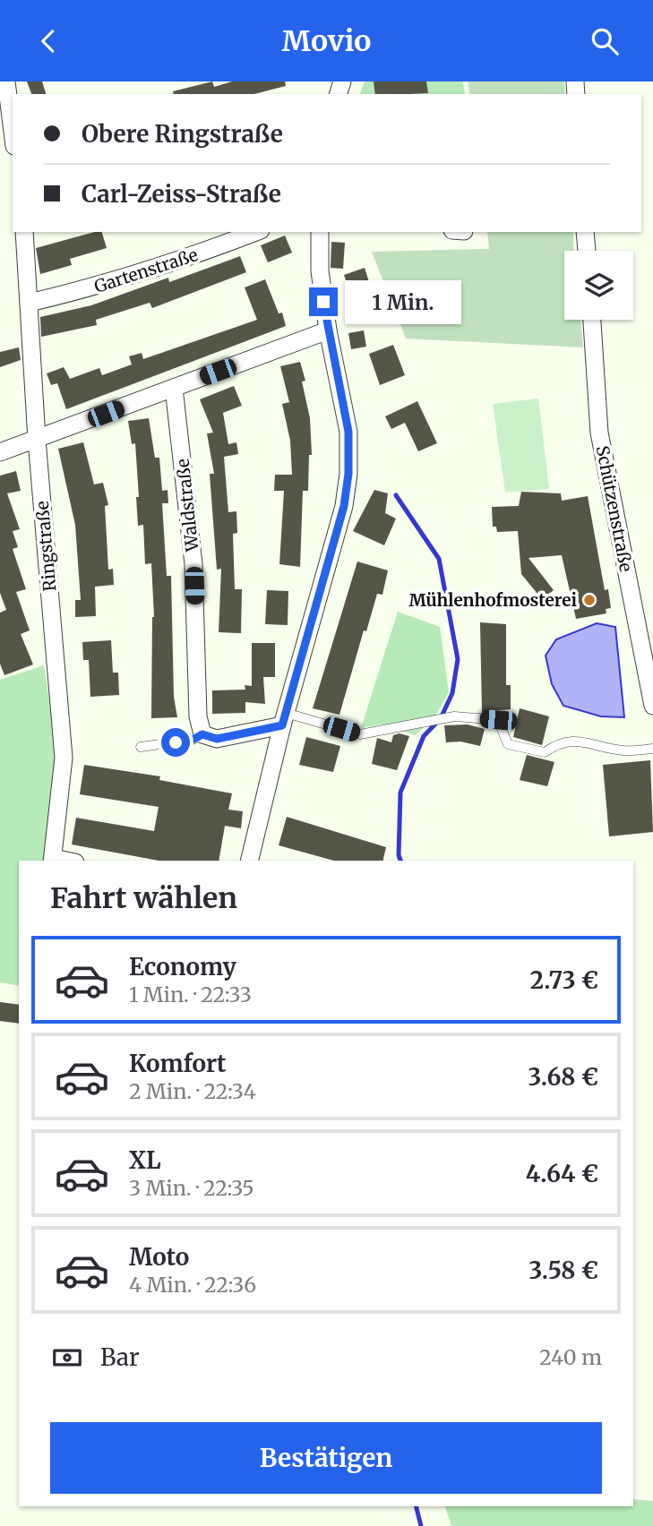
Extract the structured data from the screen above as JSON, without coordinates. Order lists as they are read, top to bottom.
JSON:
{
  "streets": {
    "street": [
      "Gartenstraße",
      "Waldstraße",
      "Schützenstraße",
      "Ringstraße"
    ]
  },
  "crossings": [
    ["Gartenstraße", "Ringstraße"]
  ],
  "places": ["Mühlenhofmosterei"],
  "page": {
    "header": "Movio",
    "banner": ["Obere Ringstraße", "Carl-Zeiss-Straße"],
    "bubble": "1 Min.",
    "heading": "Fahrt wählen",
    "list": [
      {
        "name": "Economy",
        "note": "1 Min. · 22:33",
        "value": "2.73 €"
      },
      {
        "name": "Komfort",
        "note": "2 Min. · 22:34",
        "value": "3.68 €"
      },
      {
        "name": "XL",
        "note": "3 Min. · 22:35",
        "value": "4.64 €"
      },
      {
        "name": "Moto",
        "note": "4 Min. · 22:36",
        "value": "3.58 €"
      }
    ],
    "pay": ["Bar", "240 m"],
    "buttons": "Bestätigen"
  }
}
